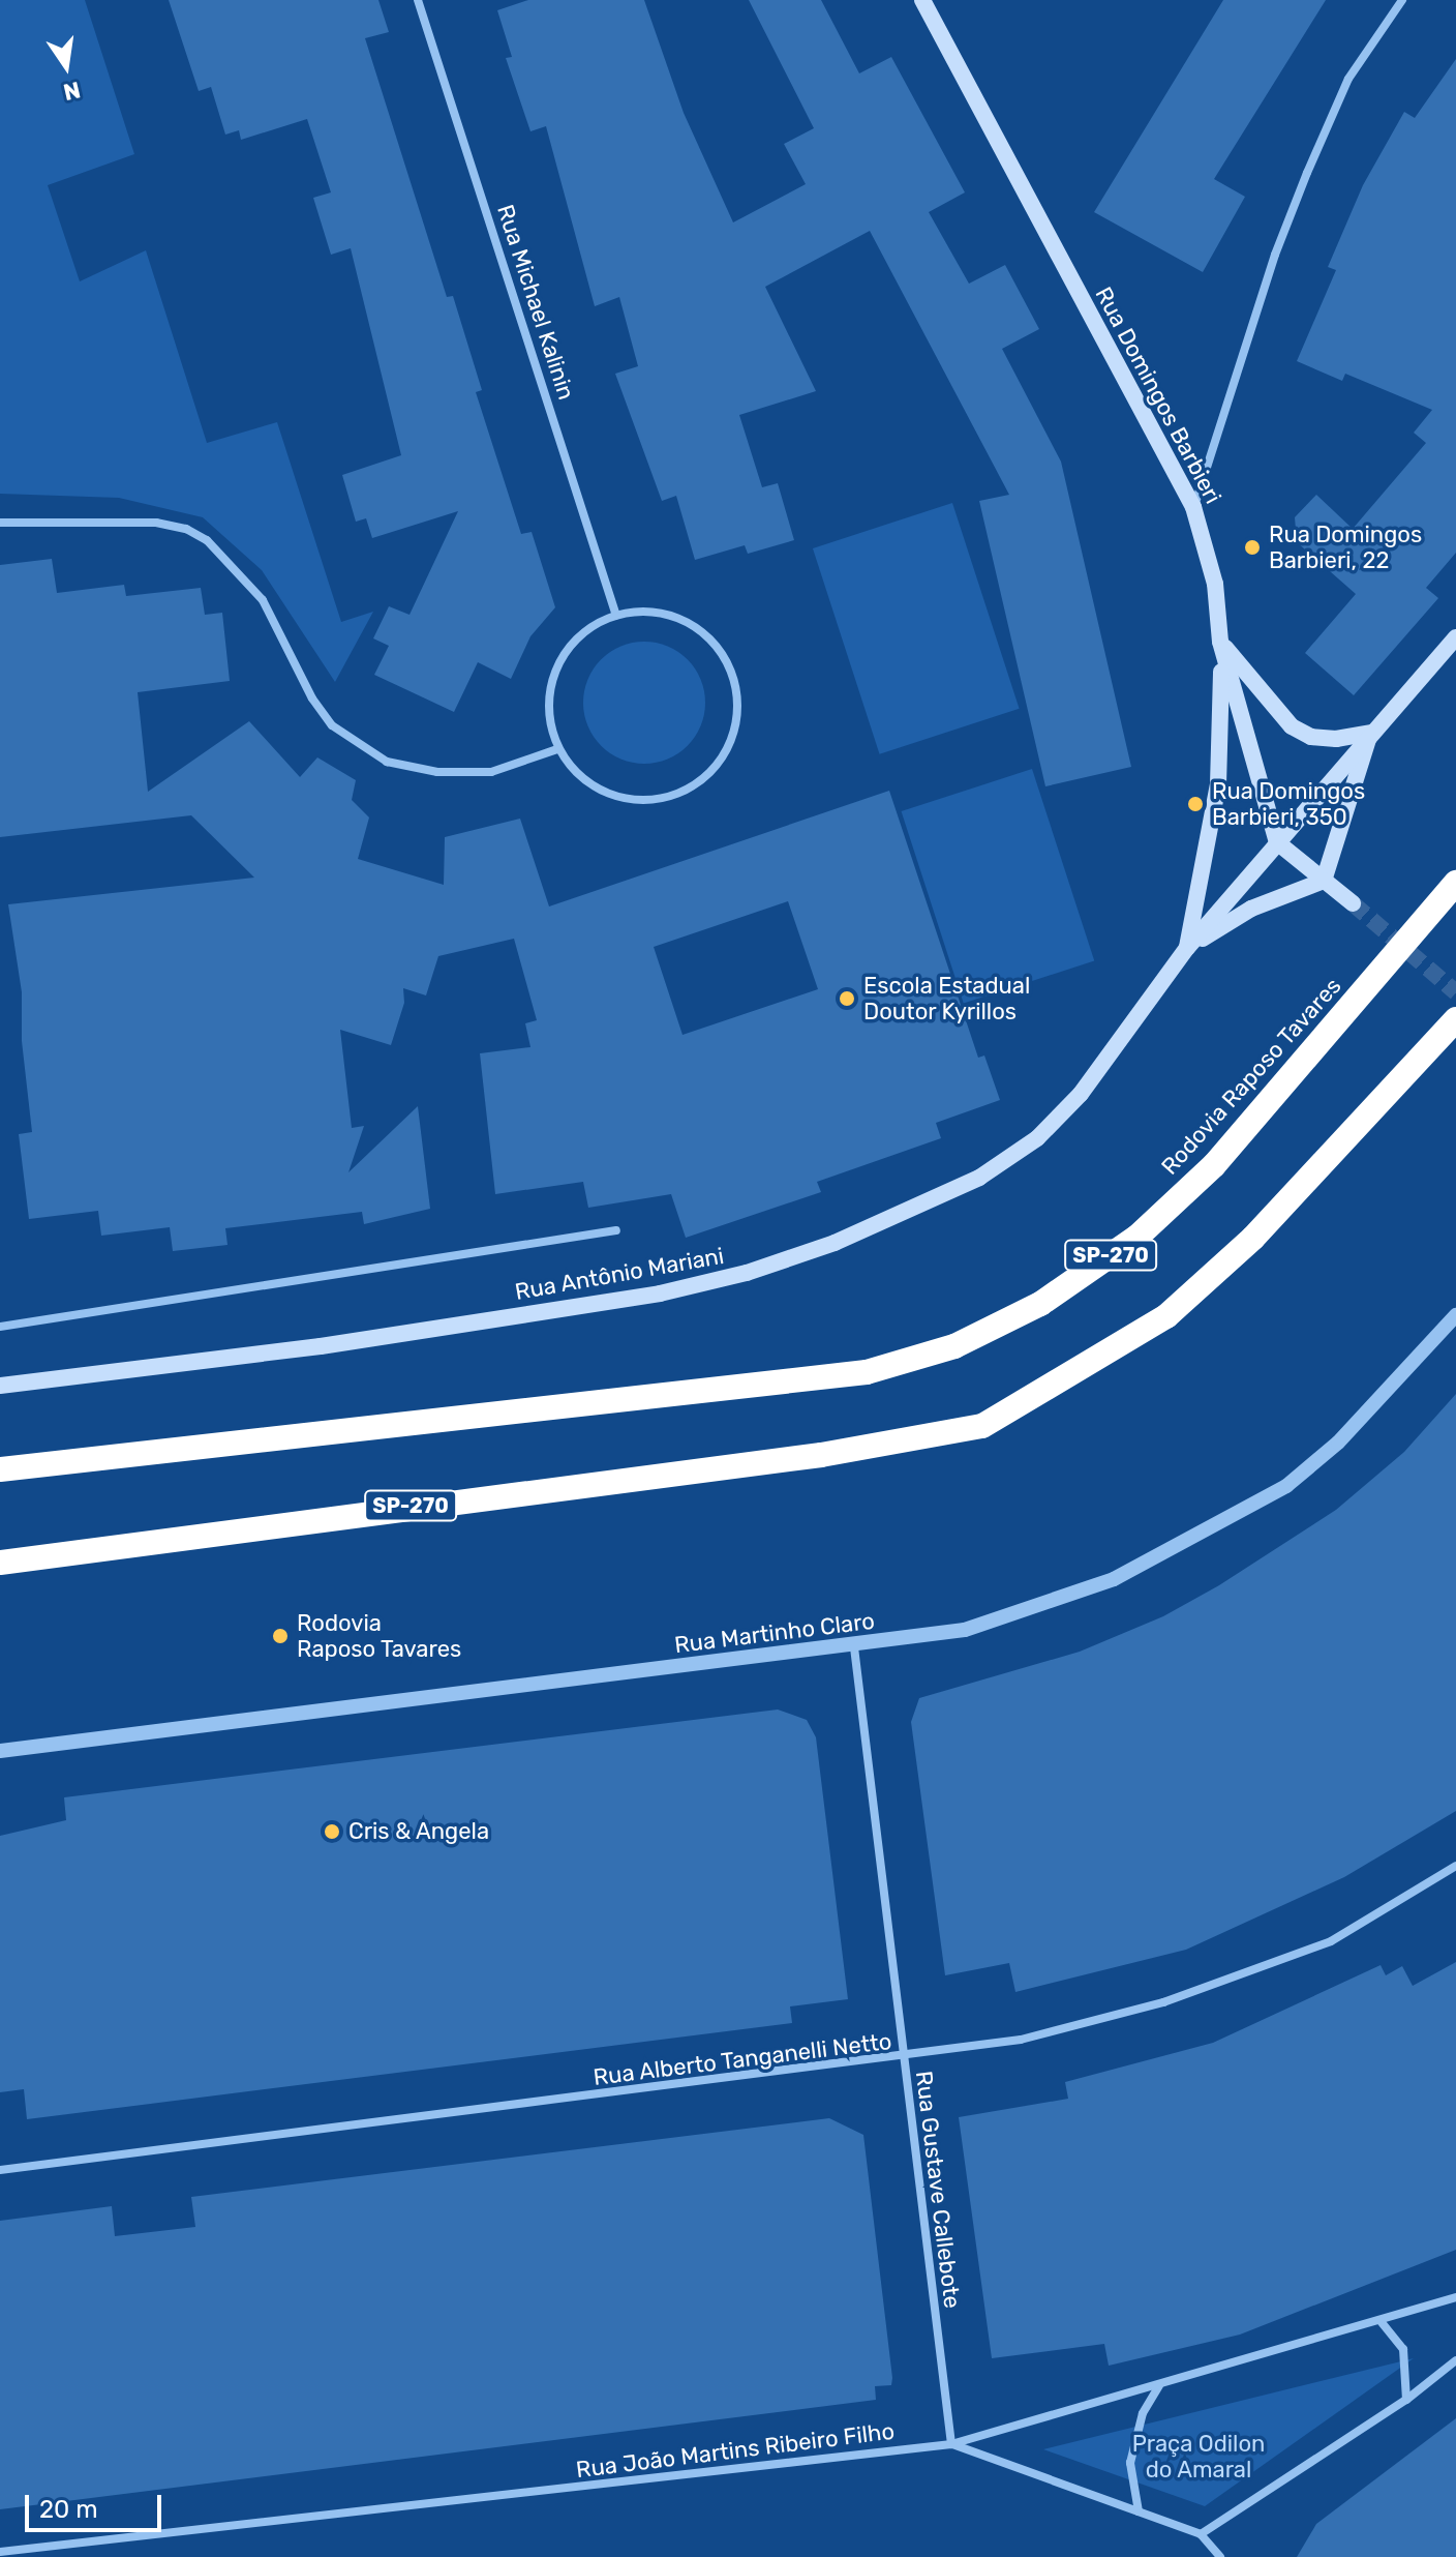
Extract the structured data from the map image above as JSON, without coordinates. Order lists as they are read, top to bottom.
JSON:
{
  "streets": {
    "highway": ["Rodovia Raposo Tavares", "SP-270"],
    "main road": ["Rua Domingos Barbieri", "Rua Antônio Mariani"],
    "street": [
      "Rua Michael Kalinin",
      "Rua Martinho Claro",
      "Rua Alberto Tanganelli Netto",
      "Rua Gustave Callebote",
      "Rua João Martins Ribeiro Filho"
    ]
  },
  "crossings": [
    ["Rua Domingos Barbieri", "Rua Antônio Mariani"],
    ["Rua Martinho Claro", "Rua Gustave Callebote"],
    ["Rua Alberto Tanganelli Netto", "Rua Gustave Callebote"],
    ["Rua Gustave Callebote", "Rua João Martins Ribeiro Filho"]
  ],
  "parks": ["Praça Odilon do Amaral"],
  "places": [
    "Rua Domingos Barbieri, 22",
    "Rua Domingos Barbieri, 350",
    "Escola Estadual Doutor Kyrillos",
    "Rodovia Raposo Tavares",
    "Cris & Angela"
  ],
  "scale_bar": "20 m",
  "north": "bottom"
}
